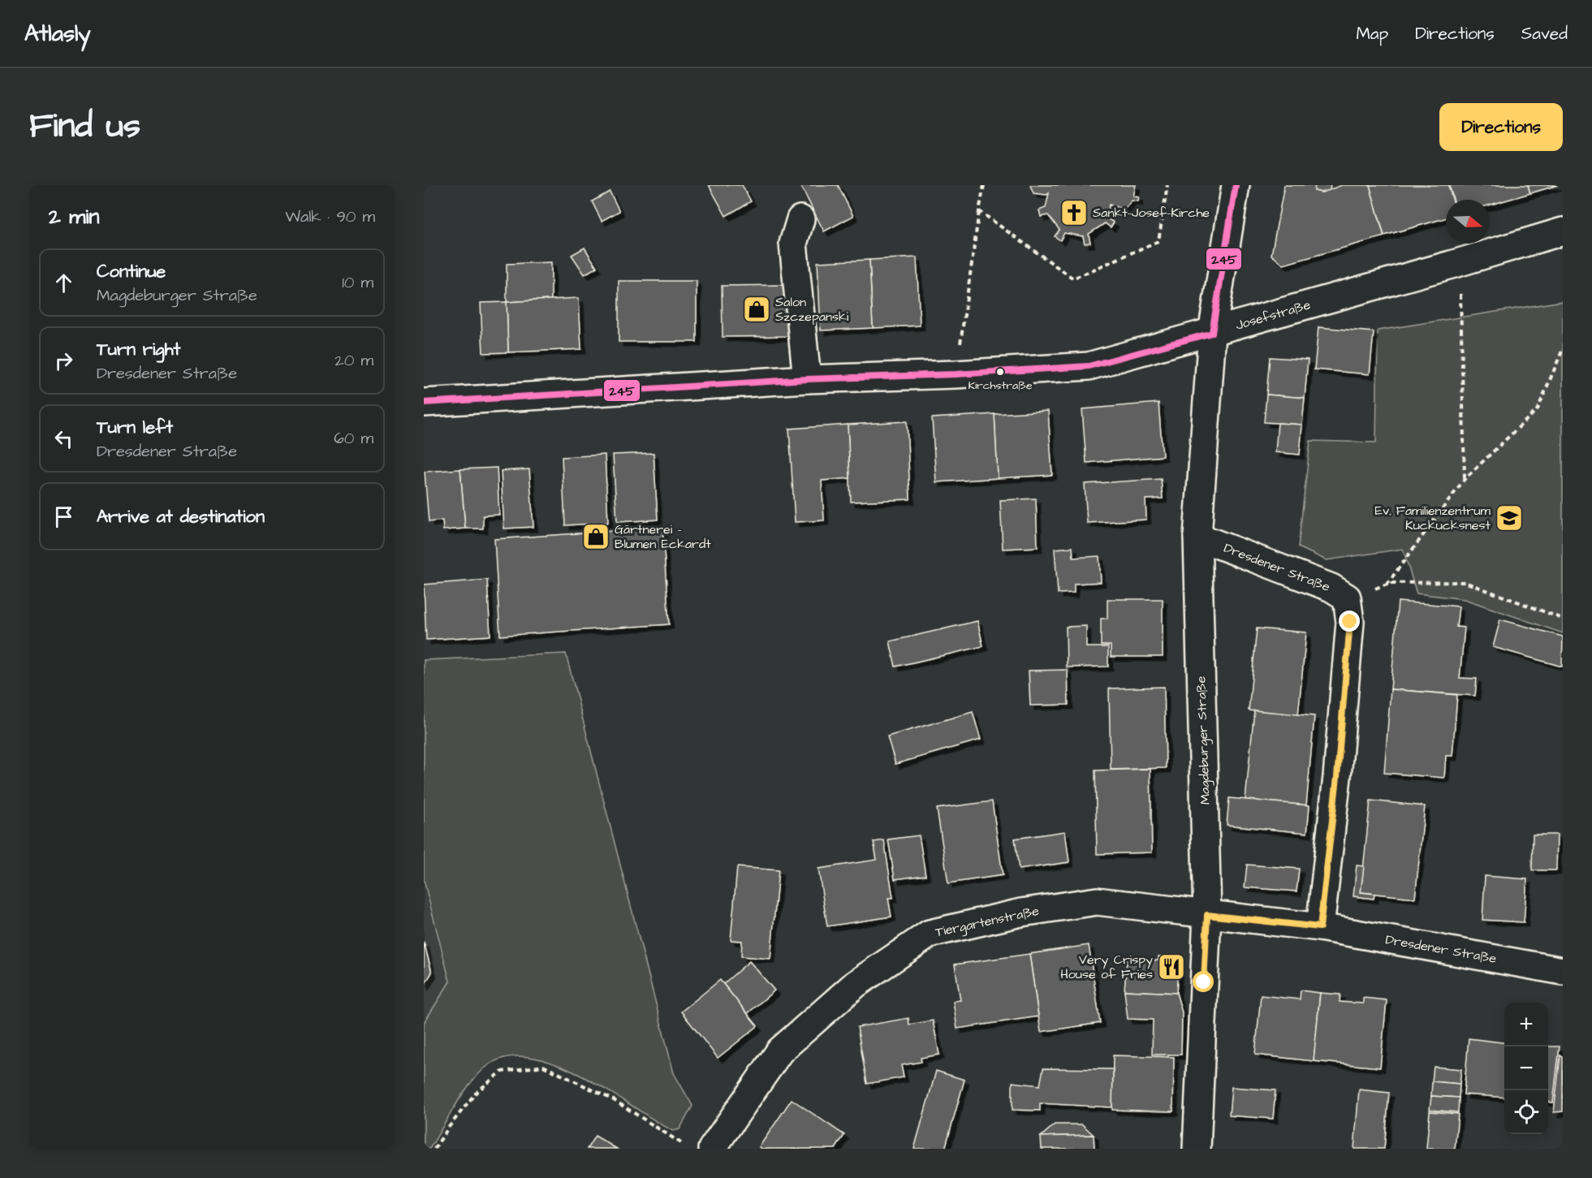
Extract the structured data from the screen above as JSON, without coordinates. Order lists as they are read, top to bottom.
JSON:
{
  "streets": {
    "street": [
      "Josefstraße",
      "Dresdener Straße",
      "Magdeburger Straße",
      "Tiergartenstraße"
    ]
  },
  "crossings": [
    ["Josefstraße", "Magdeburger Straße"],
    ["Dresdener Straße", "Magdeburger Straße"],
    ["Dresdener Straße", "Tiergartenstraße"],
    ["Magdeburger Straße", "Tiergartenstraße"]
  ],
  "places": {
    "church": ["Sankt-Josef-Kirche"],
    "shop": ["Salon Szczepanski", "Gärtnerei - Blumen Eckardt"],
    "other": ["Kirchstraße"],
    "school or university": ["Ev. Familienzentrum Kuckucksnest"],
    "restaurant": ["Very Crispy House of Fries"]
  },
  "lines": ["transit line 245"],
  "north": "right",
  "page": {
    "header": "Atlasly",
    "nav": ["Map", "Directions", "Saved"],
    "title": "Find us",
    "buttons": "Directions",
    "heading": ["2 min", "Walk · 90 m"],
    "list": [
      ["Continue", "Magdeburger Straße", "10 m"],
      ["Turn right", "Dresdener Straße", "20 m"],
      ["Turn left", "Dresdener Straße", "60 m"],
      "Arrive at destination"
    ],
    "map_buttons": ["+", "−"]
  }
}
